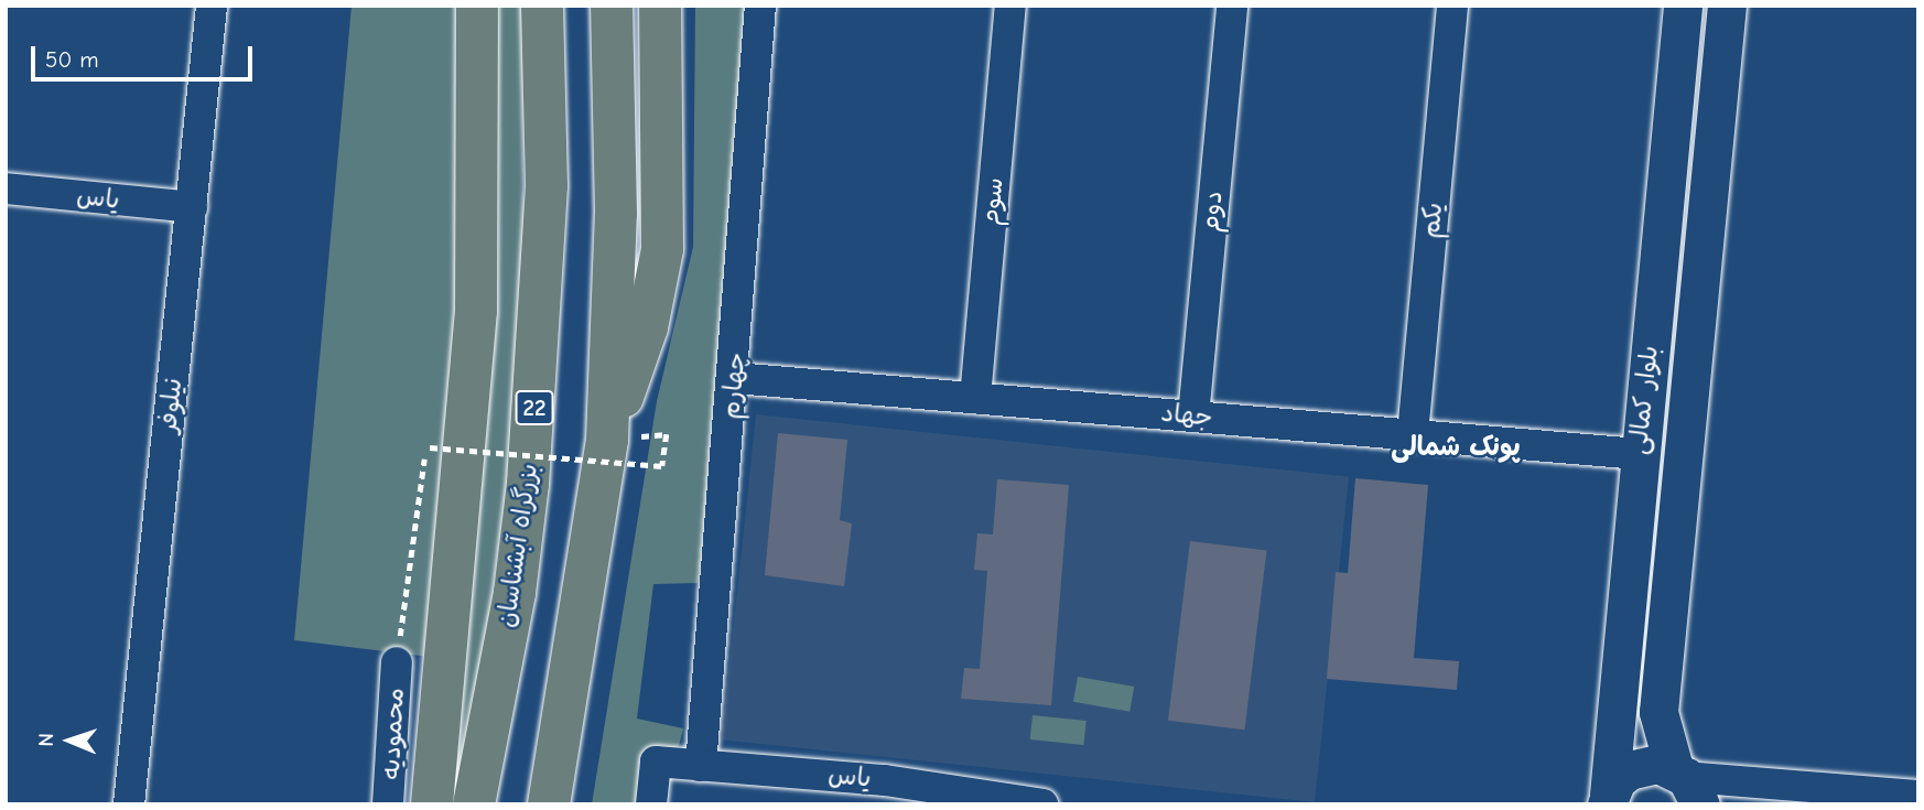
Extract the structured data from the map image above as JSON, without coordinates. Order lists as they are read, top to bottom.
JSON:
{
  "streets": {
    "highway": ["22", "بزرگراه آبشناسان"],
    "street": [
      "یاس",
      "سوم",
      "دوم",
      "یکم",
      "چهارم",
      "بلوار کمالی",
      "نیلوفر",
      "جهاد",
      "محمودیه"
    ]
  },
  "crossings": [
    ["یاس", "چهارم"],
    ["یاس", "نیلوفر"],
    ["سوم", "جهاد"],
    ["دوم", "جهاد"],
    ["یکم", "جهاد"],
    ["چهارم", "جهاد"],
    ["بلوار کمالی", "جهاد"]
  ],
  "districts": ["پونک شمالی"],
  "scale_bar": "50 m",
  "north": "left"
}
